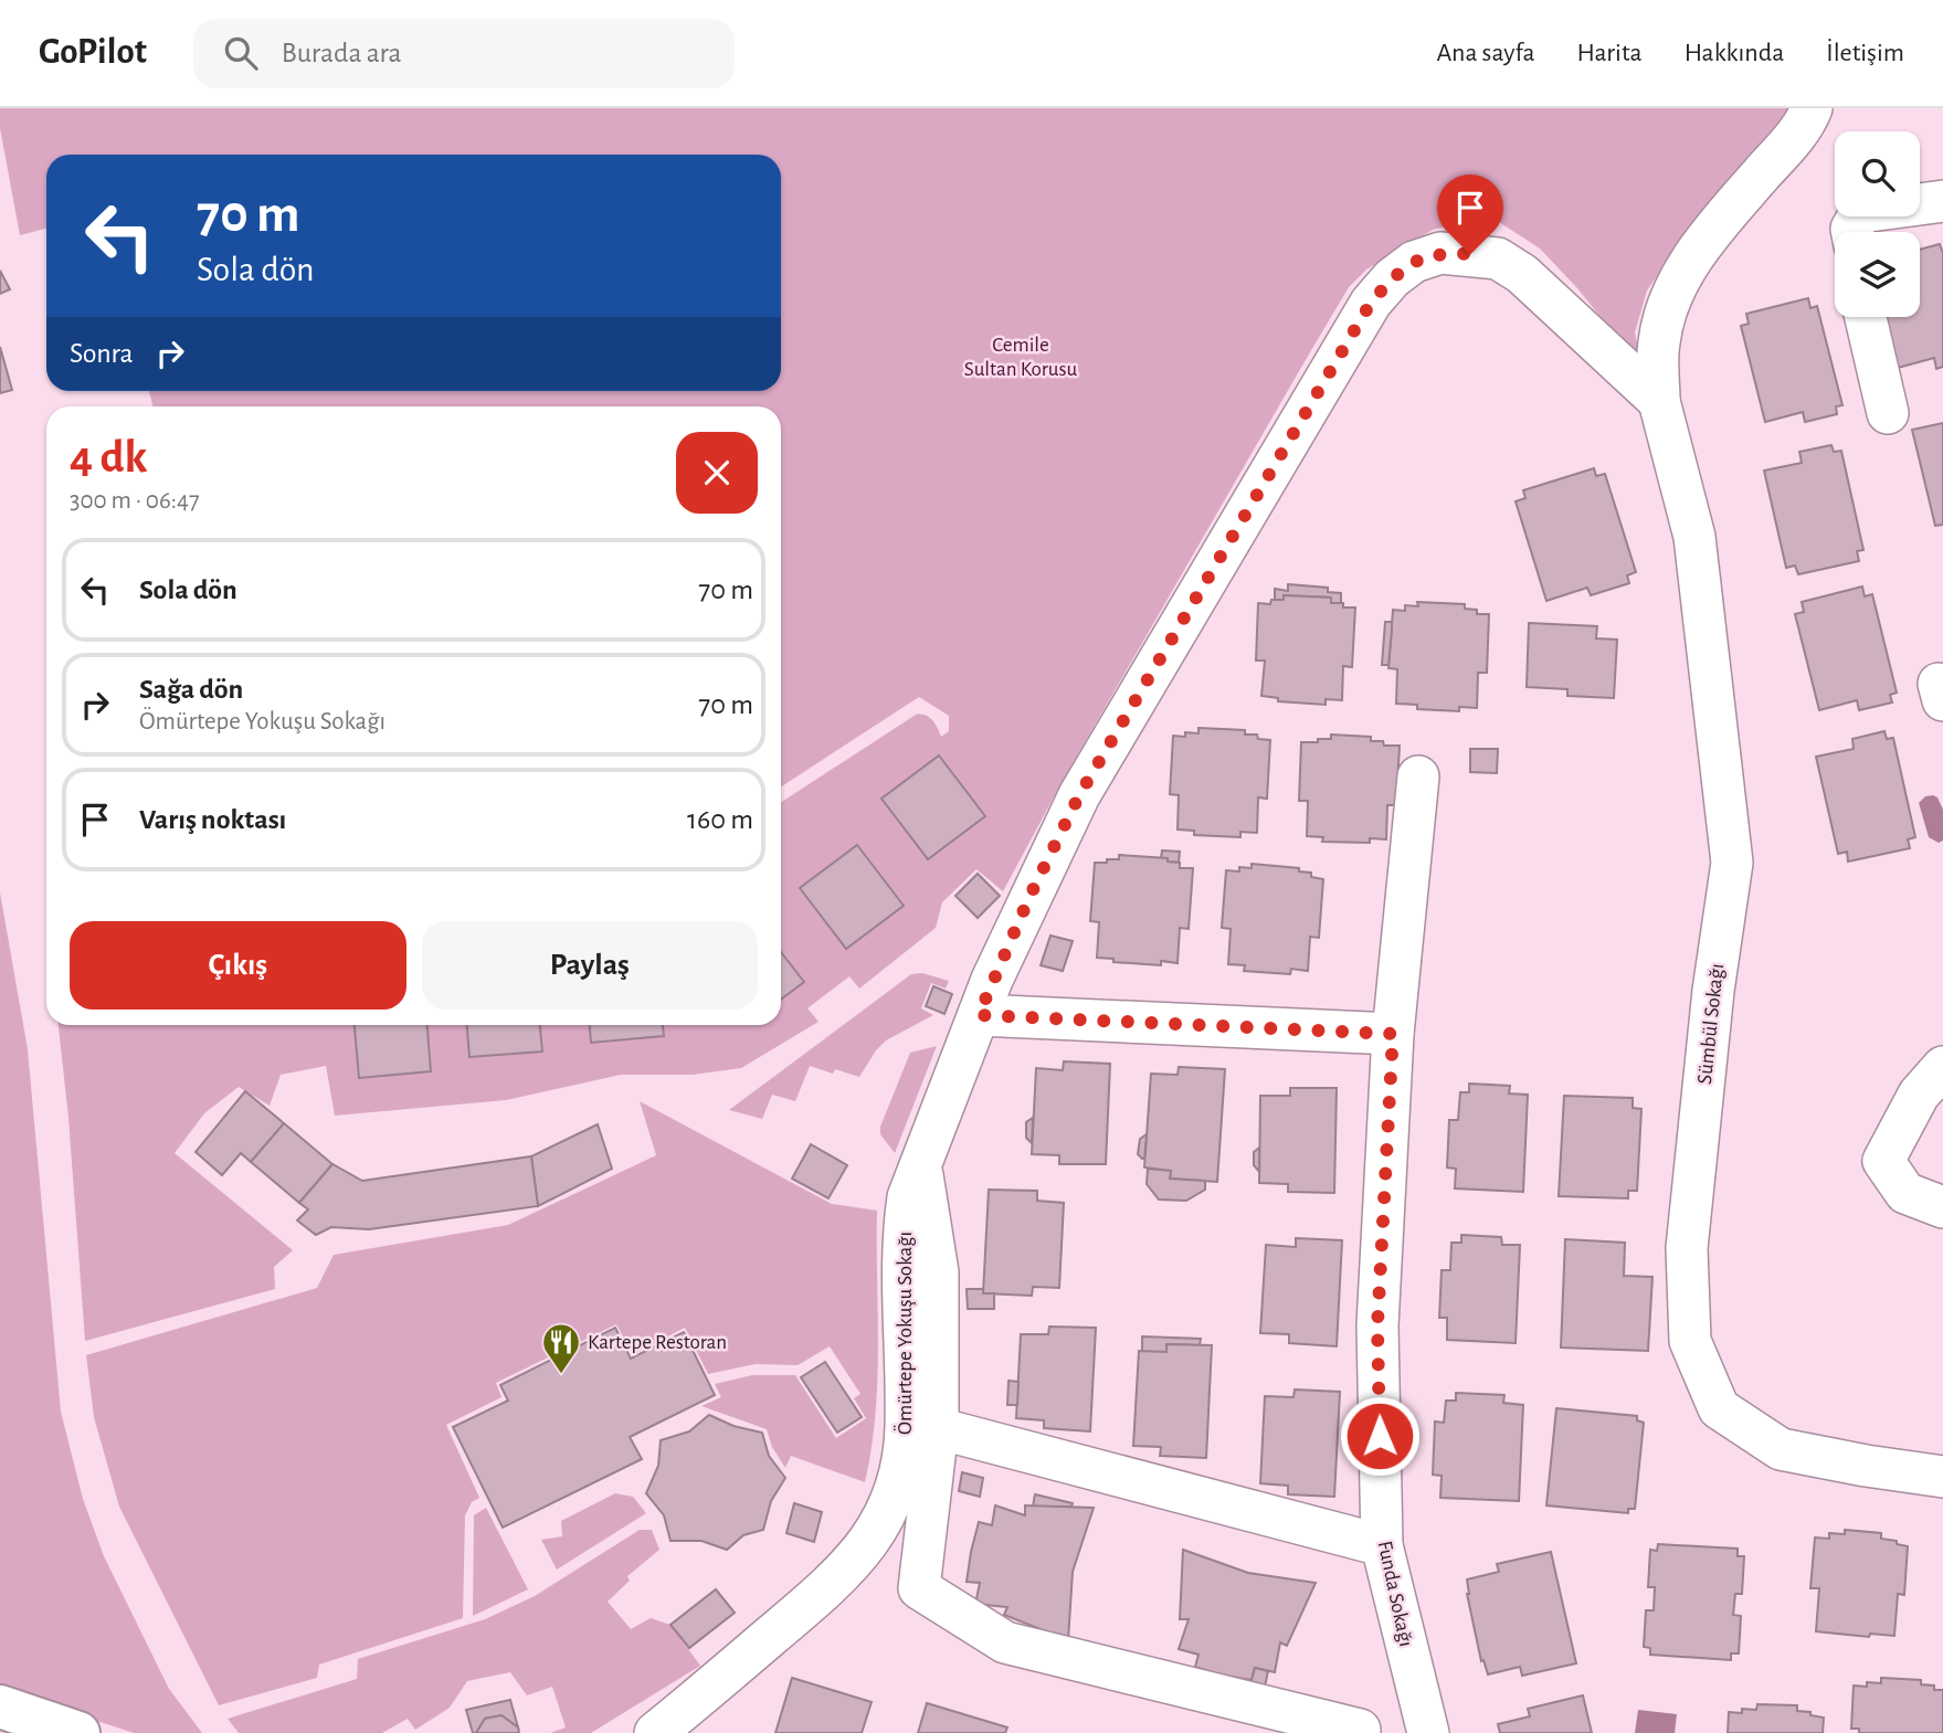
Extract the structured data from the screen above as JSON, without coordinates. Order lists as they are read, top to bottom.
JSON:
{
  "streets": {
    "street": ["Sümbül Sokağı", "Ömürtepe Yokuşu Sokağı", "Funda Sokağı"]
  },
  "crossings": [
    ["Sümbül Sokağı", "Ömürtepe Yokuşu Sokağı"]
  ],
  "parks": ["Cemile Sultan Korusu"],
  "places": {
    "restaurant": ["Kartepe Restoran"]
  },
  "page": {
    "header": "GoPilot",
    "search": "Burada ara",
    "nav": [
      "Ana sayfa",
      "Harita",
      "Hakkında",
      "İletişim"
    ],
    "turn": ["70 m", "Sola dön"],
    "then": "Sonra",
    "heading": ["4 dk", "300 m · 06:47"],
    "list": [
      {
        "name": "Sola dön",
        "value": "70 m"
      },
      {
        "name": "Sağa dön",
        "note": "Ömürtepe Yokuşu Sokağı",
        "value": "70 m"
      },
      {
        "name": "Varış noktası",
        "value": "160 m"
      }
    ],
    "buttons": ["Çıkış", "Paylaş"]
  }
}
